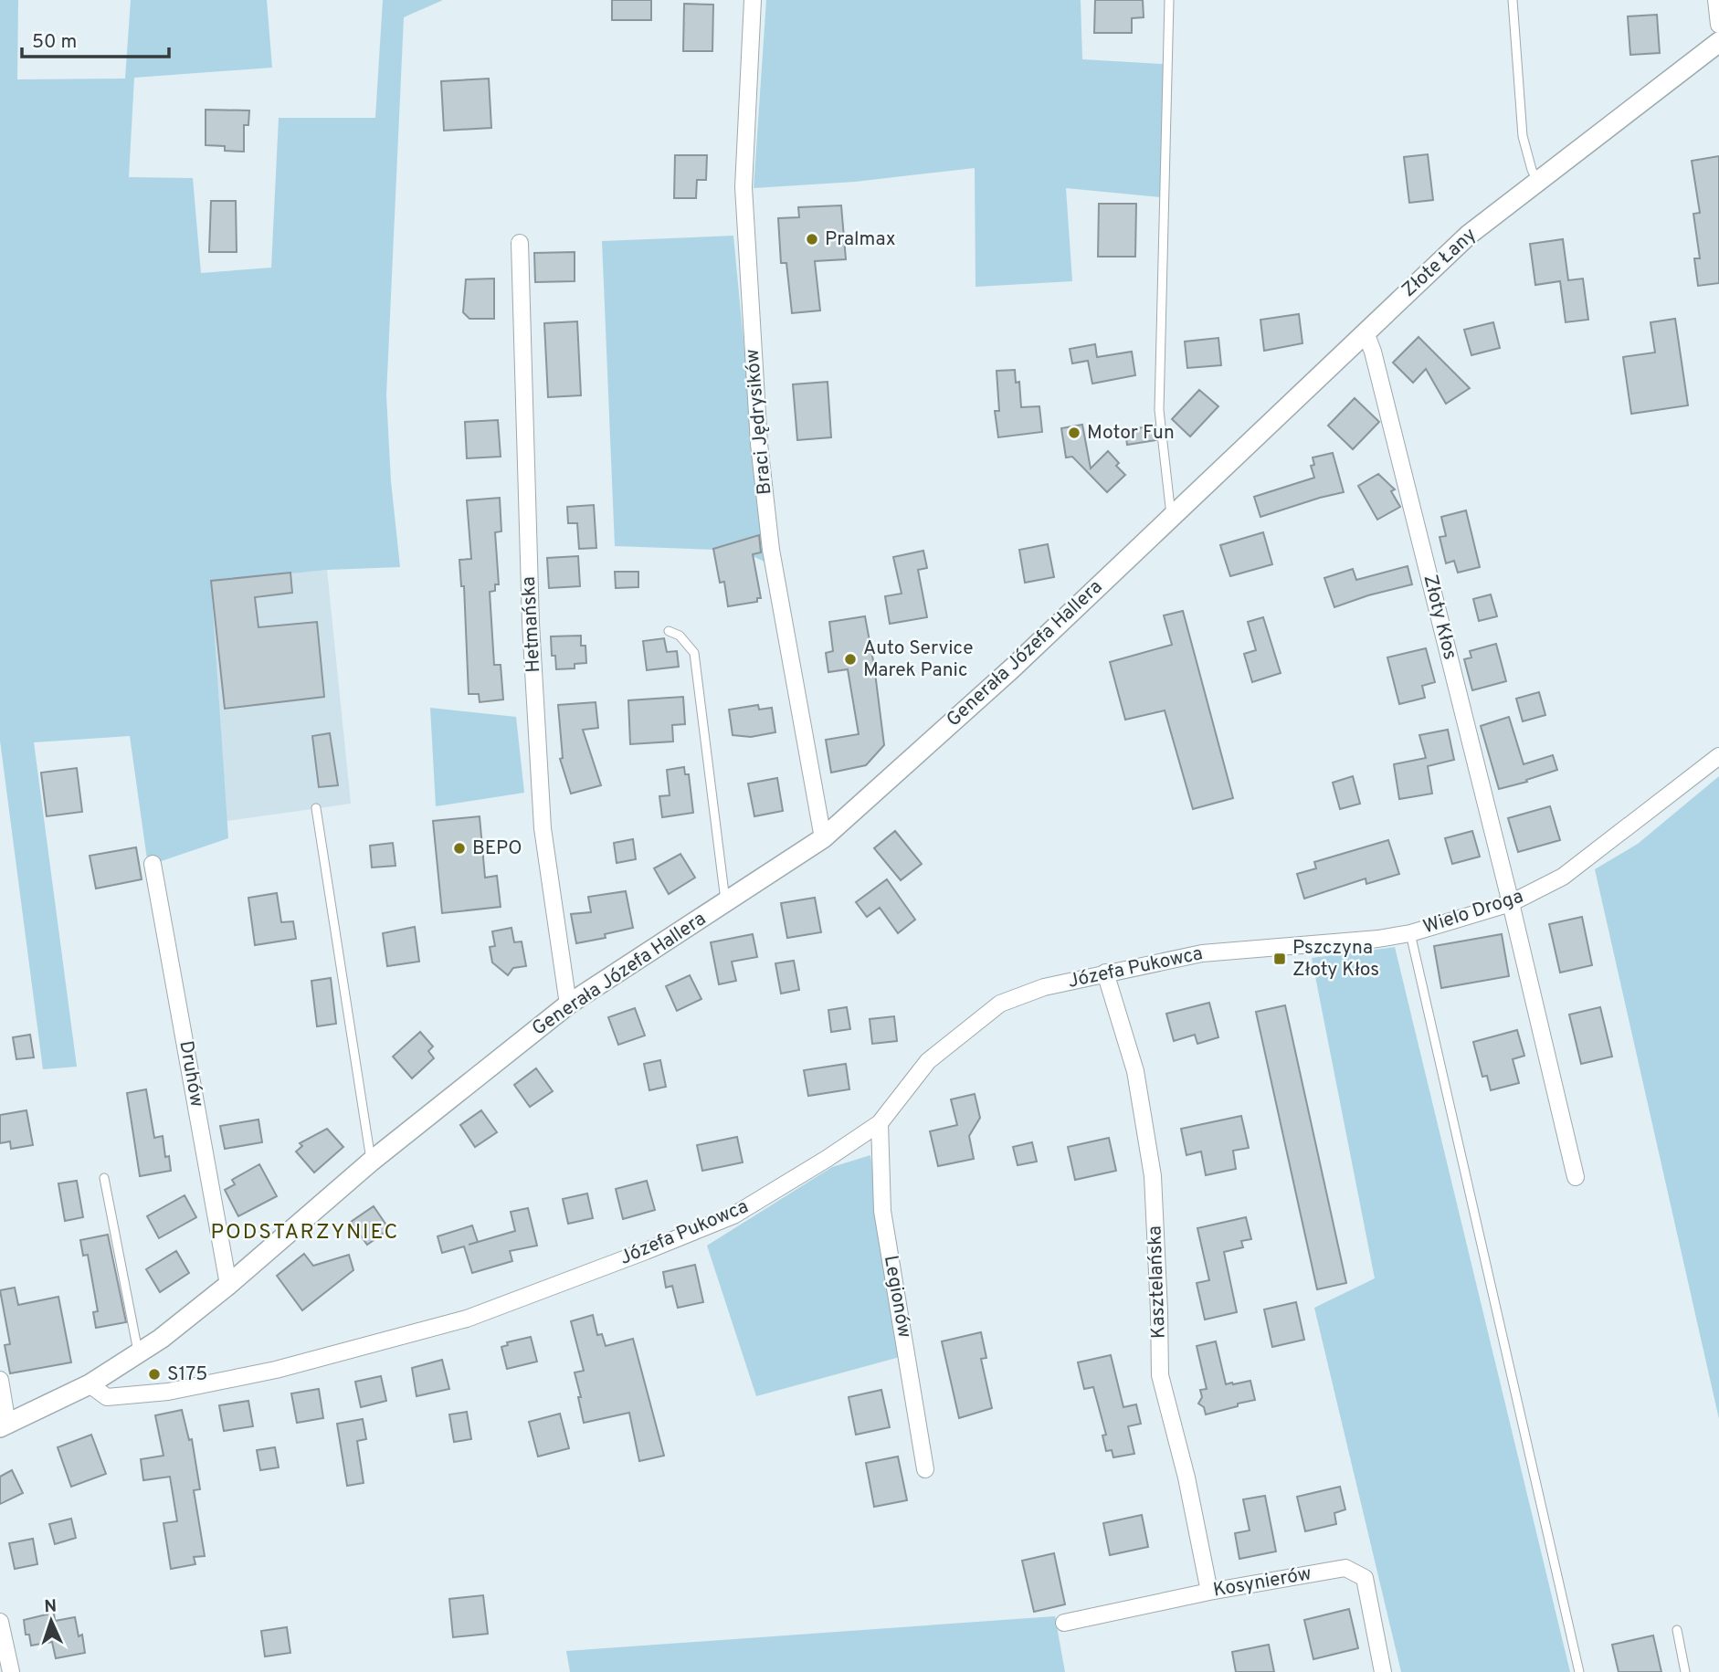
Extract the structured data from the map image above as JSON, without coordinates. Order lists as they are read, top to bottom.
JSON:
{
  "streets": {
    "street": [
      "Złote Łany",
      "Braci Jędrysików",
      "Złoty Kłos",
      "Hetmańska",
      "Generała Józefa Hallera",
      "Wielo Droga",
      "Józefa Pukowca",
      "Druhów",
      "Kasztelańska",
      "Legionów",
      "Kosynierów"
    ]
  },
  "crossings": [
    ["Złote Łany", "Złoty Kłos"],
    ["Złote Łany", "Generała Józefa Hallera"],
    ["Braci Jędrysików", "Generała Józefa Hallera"],
    ["Złoty Kłos", "Wielo Droga"],
    ["Hetmańska", "Generała Józefa Hallera"],
    ["Generała Józefa Hallera", "Józefa Pukowca"],
    ["Generała Józefa Hallera", "Druhów"],
    ["Wielo Droga", "Józefa Pukowca"],
    ["Józefa Pukowca", "Kasztelańska"],
    ["Józefa Pukowca", "Legionów"],
    ["Kasztelańska", "Kosynierów"]
  ],
  "districts": ["PODSTARZYNIEC"],
  "places": {
    "other": [
      "Pralmax",
      "Motor Fun",
      "Auto Service Marek Panic",
      "BEPO",
      "S175"
    ],
    "transit": ["Pszczyna Złoty Kłos"]
  },
  "scale_bar": "50 m",
  "north": "top"
}
